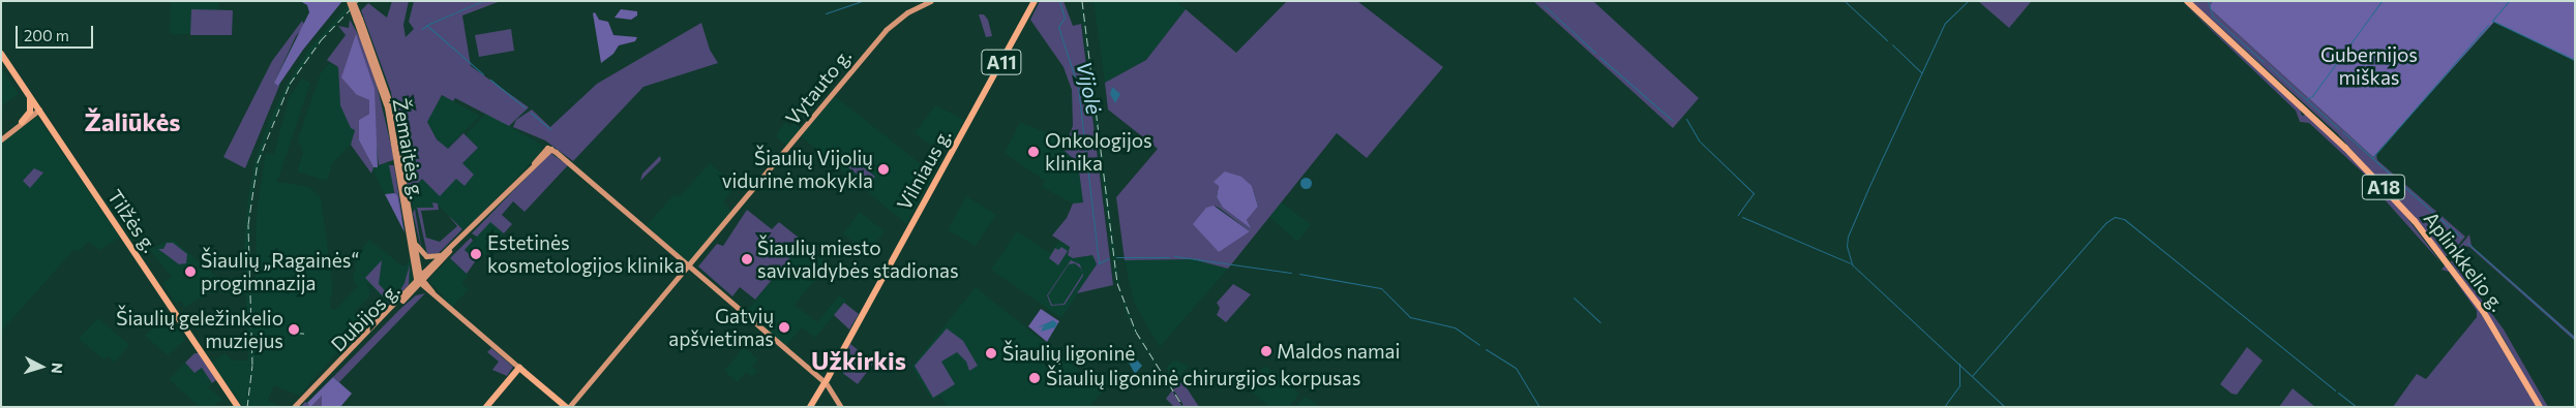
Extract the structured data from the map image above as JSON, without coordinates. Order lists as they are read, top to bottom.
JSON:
{
  "streets": {
    "highway": [
      "A11",
      "Vilniaus g.",
      "A18",
      "Tilžės g.",
      "Aplinkkelio g."
    ],
    "main road": ["Vytauto g.", "Žemaitės g.", "Dubijos g."]
  },
  "crossings": [
    ["Vytauto g.", "Dubijos g."],
    ["Žemaitės g.", "Dubijos g."]
  ],
  "districts": ["Žaliūkės", "Užkirkis"],
  "water": ["Vijolė"],
  "parks": ["Gubernijos miškas"],
  "places": [
    "Onkologijos klinika",
    "Šiaulių Vijolių vidurinė mokykla",
    "Estetinės kosmetologijos klinika",
    "Šiaulių miesto savivaldybės stadionas",
    "Šiaulių „Ragainės“ progimnazija",
    "Gatvių apšvietimas",
    "Šiaulių geležinkelio muziejus",
    "Maldos namai",
    "Šiaulių ligoninė",
    "Šiaulių ligoninė chirurgijos korpusas"
  ],
  "scale_bar": "200 m",
  "north": "right"
}
